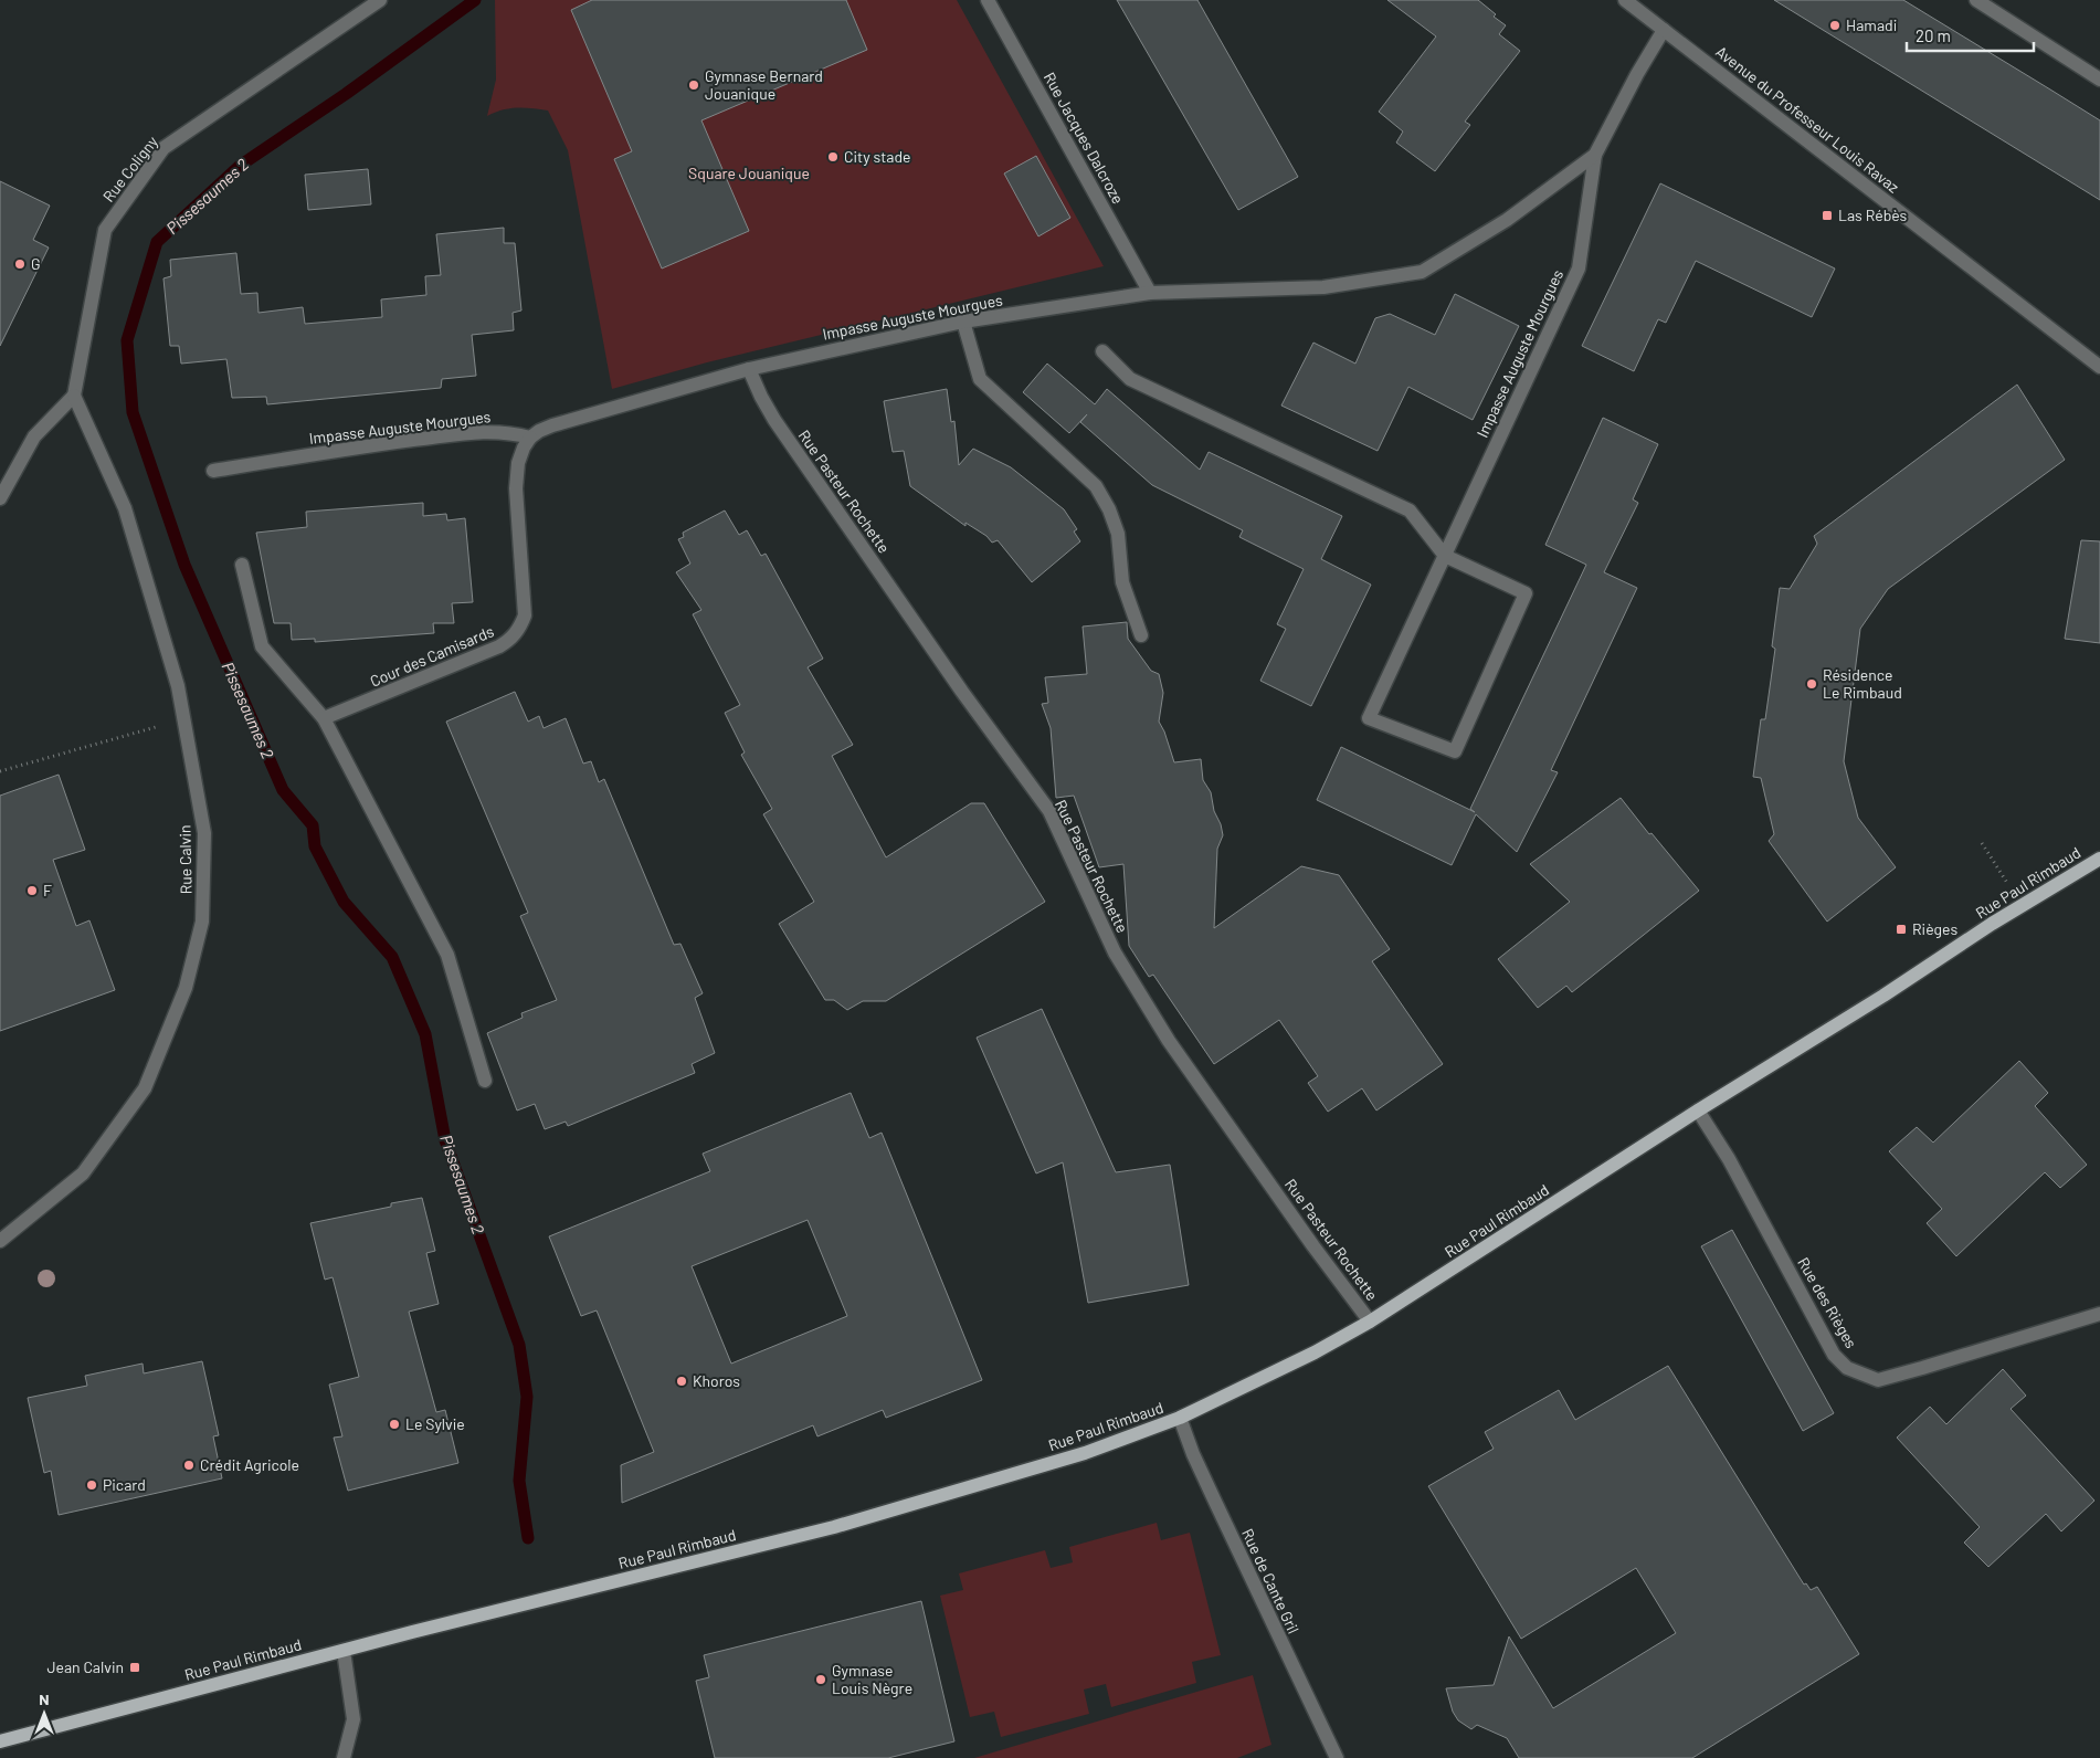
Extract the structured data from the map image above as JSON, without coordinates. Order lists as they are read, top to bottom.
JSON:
{
  "streets": {
    "main road": ["Rue Paul Rimbaud"],
    "street": [
      "Avenue du Professeur Louis Ravaz",
      "Rue Jacques Dalcroze",
      "Rue Coligny",
      "Impasse Auguste Mourgues",
      "Rue Pasteur Rochette",
      "Cour des Camisards",
      "Rue Calvin",
      "Rue des Rièges",
      "Rue de Cante Gril"
    ]
  },
  "crossings": [
    ["Avenue du Professeur Louis Ravaz", "Impasse Auguste Mourgues"],
    ["Rue Jacques Dalcroze", "Impasse Auguste Mourgues"],
    ["Rue Coligny", "Rue Calvin"],
    ["Impasse Auguste Mourgues", "Rue Pasteur Rochette"],
    ["Impasse Auguste Mourgues", "Cour des Camisards"],
    ["Rue Pasteur Rochette", "Rue Paul Rimbaud"],
    ["Rue Paul Rimbaud", "Rue des Rièges"],
    ["Rue Paul Rimbaud", "Rue de Cante Gril"]
  ],
  "water": ["Pissesaumes 2"],
  "parks": ["Square Jouanique"],
  "places": {
    "other": [
      "Hamadi",
      "Gymnase Bernard Jouanique",
      "City stade",
      "G",
      "Résidence Le Rimbaud",
      "F",
      "Khoros",
      "Le Sylvie",
      "Crédit Agricole",
      "Picard",
      "Gymnase Louis Nègre"
    ],
    "transit": ["Las Rébès", "Rièges", "Jean Calvin"]
  },
  "scale_bar": "20 m",
  "north": "top"
}
